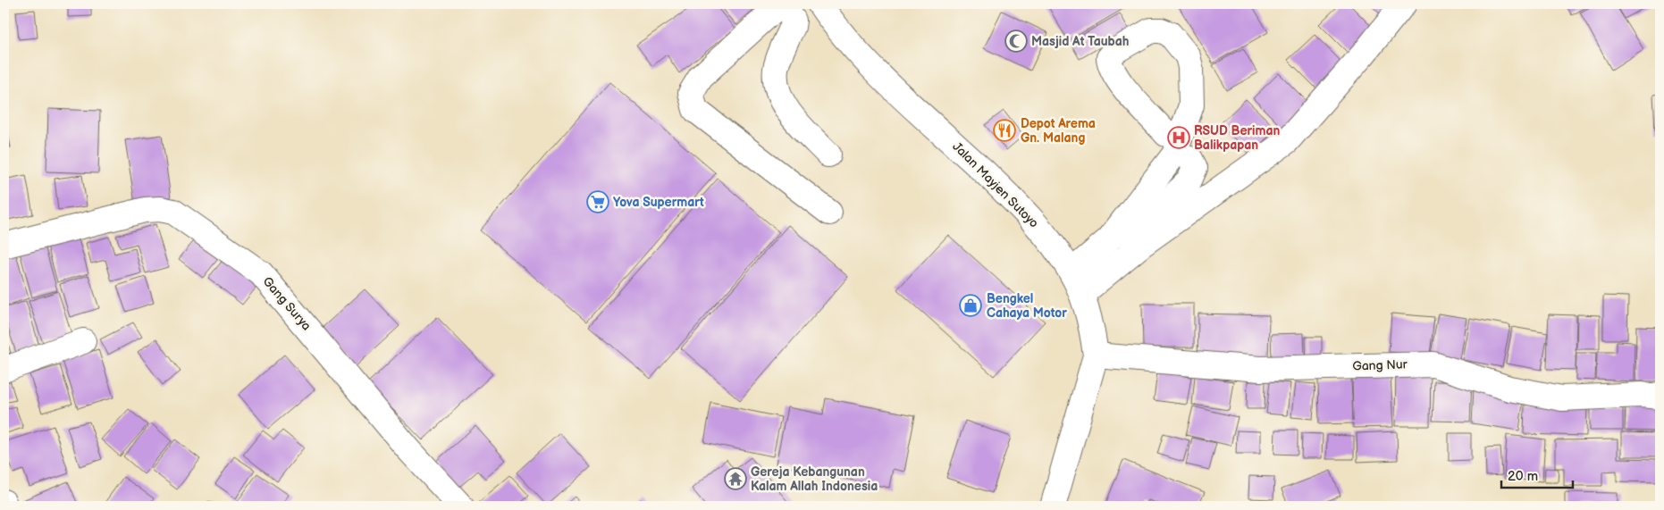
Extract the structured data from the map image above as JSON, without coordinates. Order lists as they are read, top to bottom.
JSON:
{
  "streets": {
    "street": ["Jalan Mayjen Sutoyo", "Gang Surya", "Gang Nur"]
  },
  "crossings": [
    ["Jalan Mayjen Sutoyo", "Gang Nur"]
  ],
  "places": {
    "mosque": ["Masjid At Taubah"],
    "restaurant": ["Depot Arema Gn. Malang"],
    "hospital": ["RSUD Beriman Balikpapan"],
    "supermarket": ["Yova Supermart"],
    "shop": ["Bengkel Cahaya Motor"],
    "temple": ["Gereja Kebangunan Kalam Allah Indonesia"]
  },
  "scale_bar": "20 m"
}
